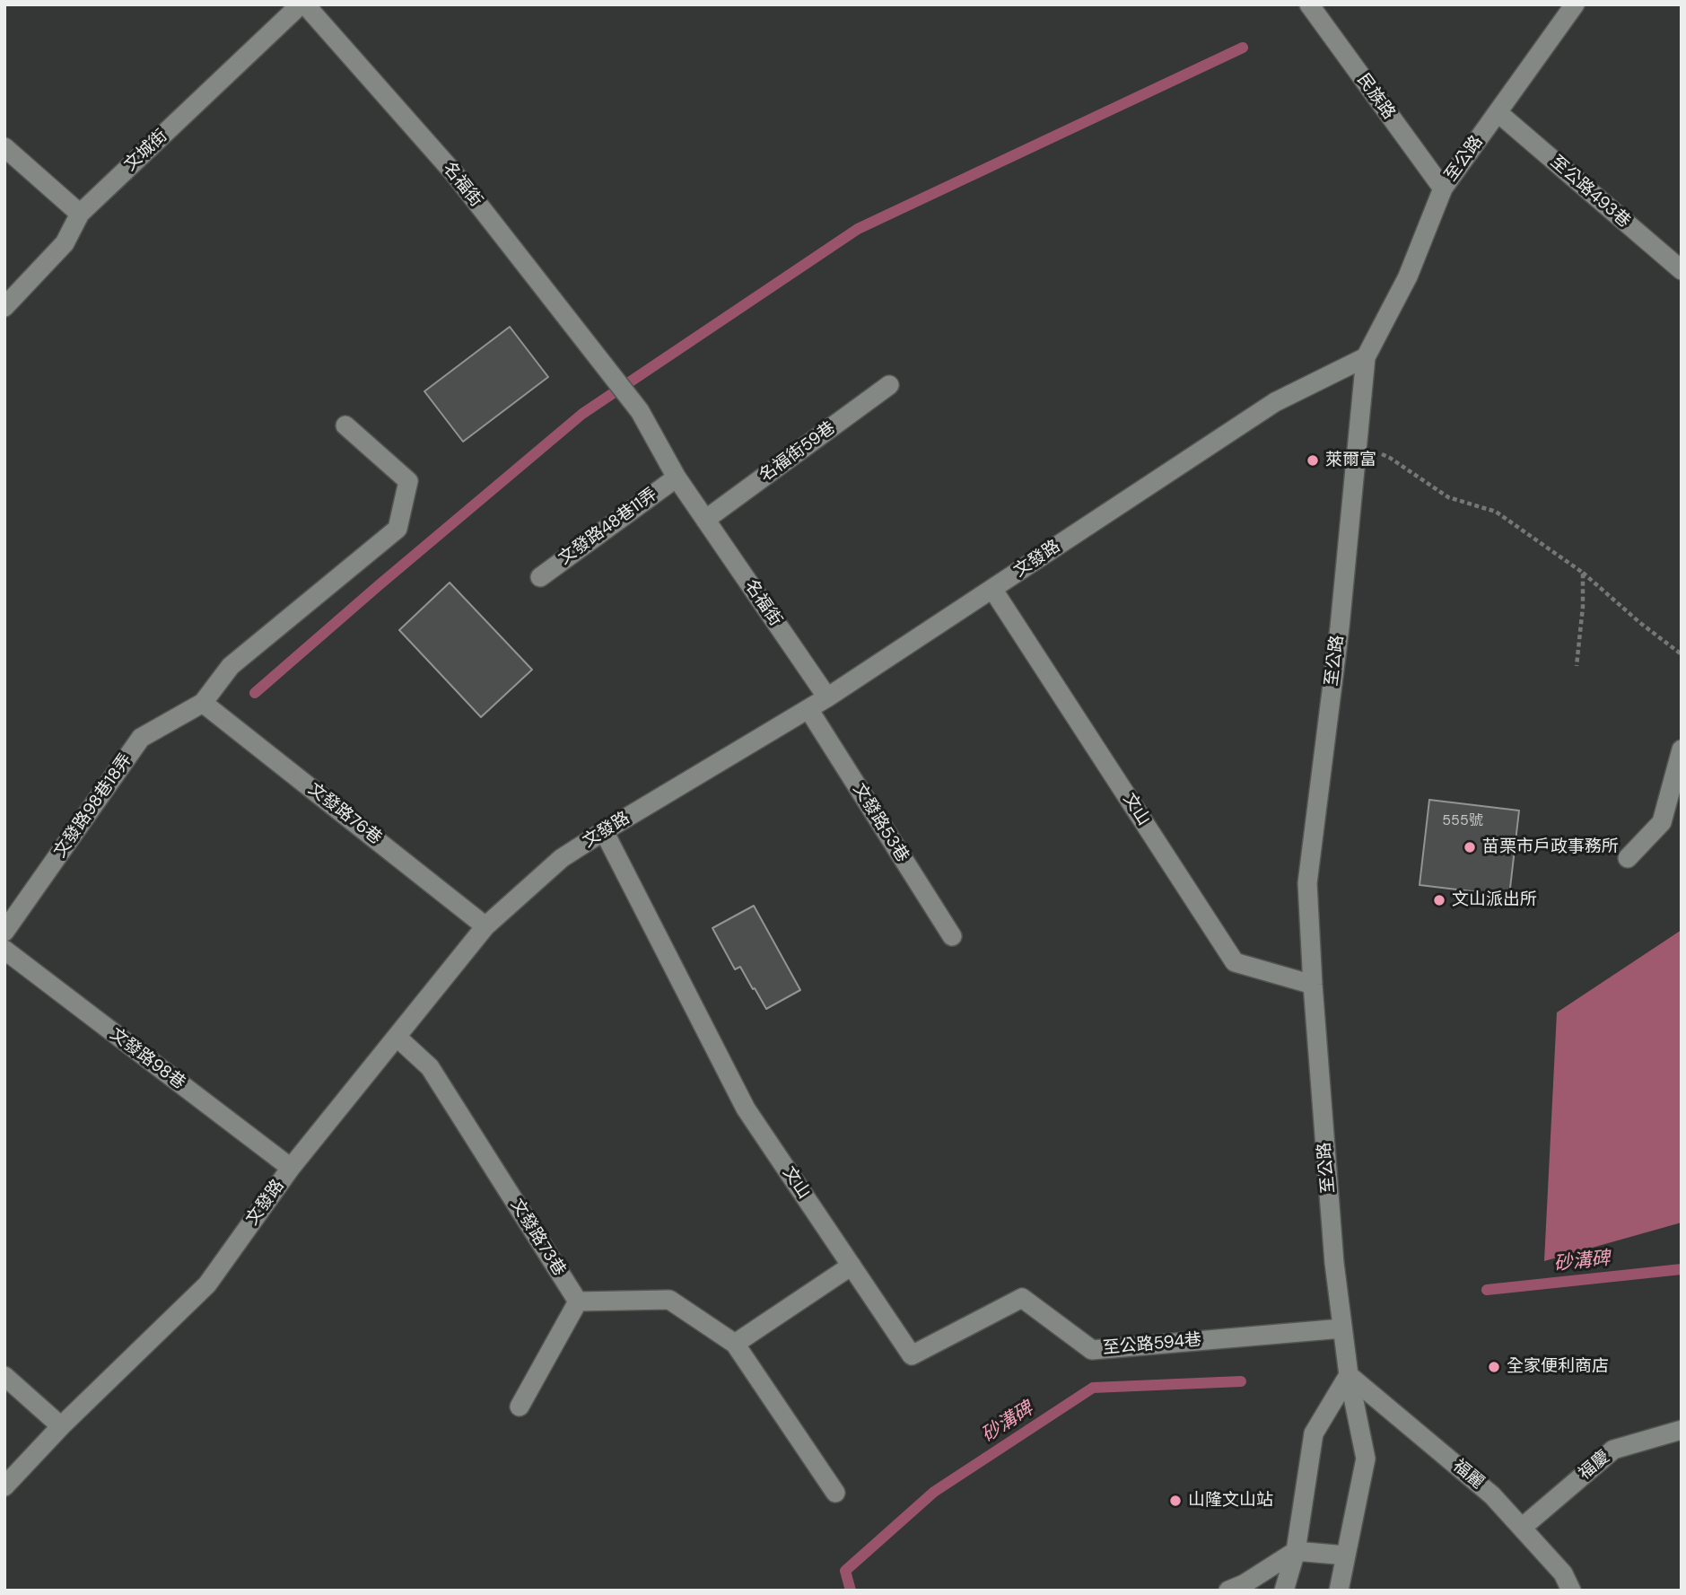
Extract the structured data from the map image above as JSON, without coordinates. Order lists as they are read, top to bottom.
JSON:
{
  "streets": {
    "street": [
      "民族路",
      "文城街",
      "至公路",
      "名福街",
      "至公路493巷",
      "名福街59巷",
      "文發路48巷11弄",
      "文發路",
      "文發路98巷18弄",
      "文山",
      "文發路76巷",
      "文發路53巷",
      "文發路98巷",
      "文發路73巷",
      "至公路594巷",
      "福慶",
      "福麗"
    ]
  },
  "crossings": [
    ["民族路", "至公路"],
    ["文城街", "名福街"],
    ["至公路", "至公路493巷"],
    ["至公路", "文發路"],
    ["至公路", "文山"],
    ["至公路", "至公路594巷"],
    ["至公路", "福麗"],
    ["名福街", "名福街59巷"],
    ["名福街", "文發路48巷11弄"],
    ["名福街", "文發路"],
    ["文發路", "文山"],
    ["文發路", "文發路76巷"],
    ["文發路", "文發路53巷"],
    ["文發路", "文發路98巷"],
    ["文發路", "文發路73巷"],
    ["文發路98巷18弄", "文發路76巷"],
    ["文山", "至公路594巷"],
    ["福慶", "福麗"]
  ],
  "water": ["砂溝碑"],
  "places": [
    "萊爾富",
    "苗栗市戶政事務所",
    "文山派出所",
    "全家便利商店",
    "山隆文山站"
  ],
  "house_numbers": ["555號"]
}
